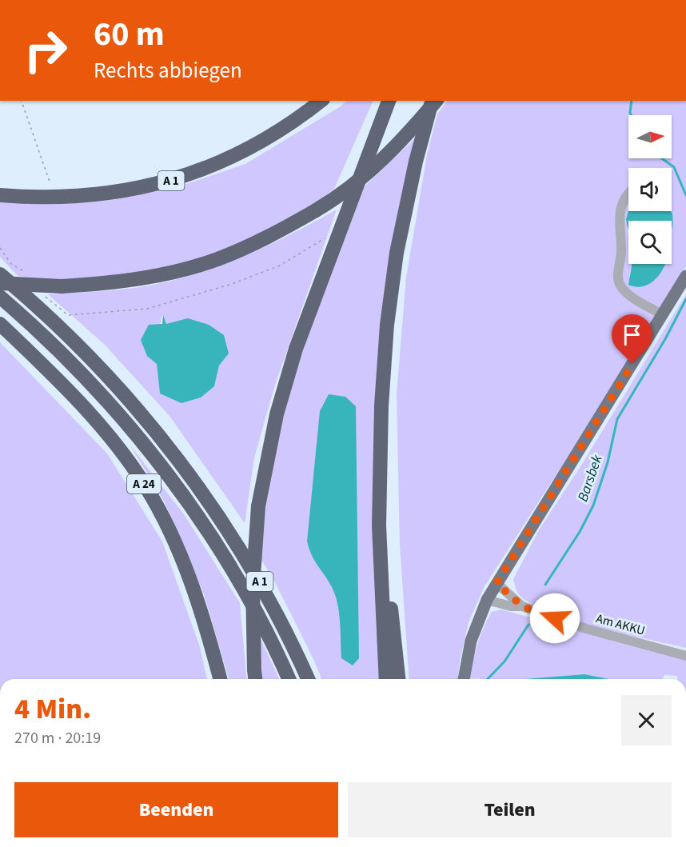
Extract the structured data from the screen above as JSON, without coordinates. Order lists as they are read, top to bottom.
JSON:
{
  "streets": {
    "highway": ["A 1", "A 24"],
    "street": ["Am AKKU"]
  },
  "water": ["Barsbek"],
  "north": "right",
  "page": {
    "turn": ["60 m", "Rechts abbiegen"],
    "heading": ["4 Min.", "270 m · 20:19"],
    "buttons": ["Beenden", "Teilen"]
  }
}
